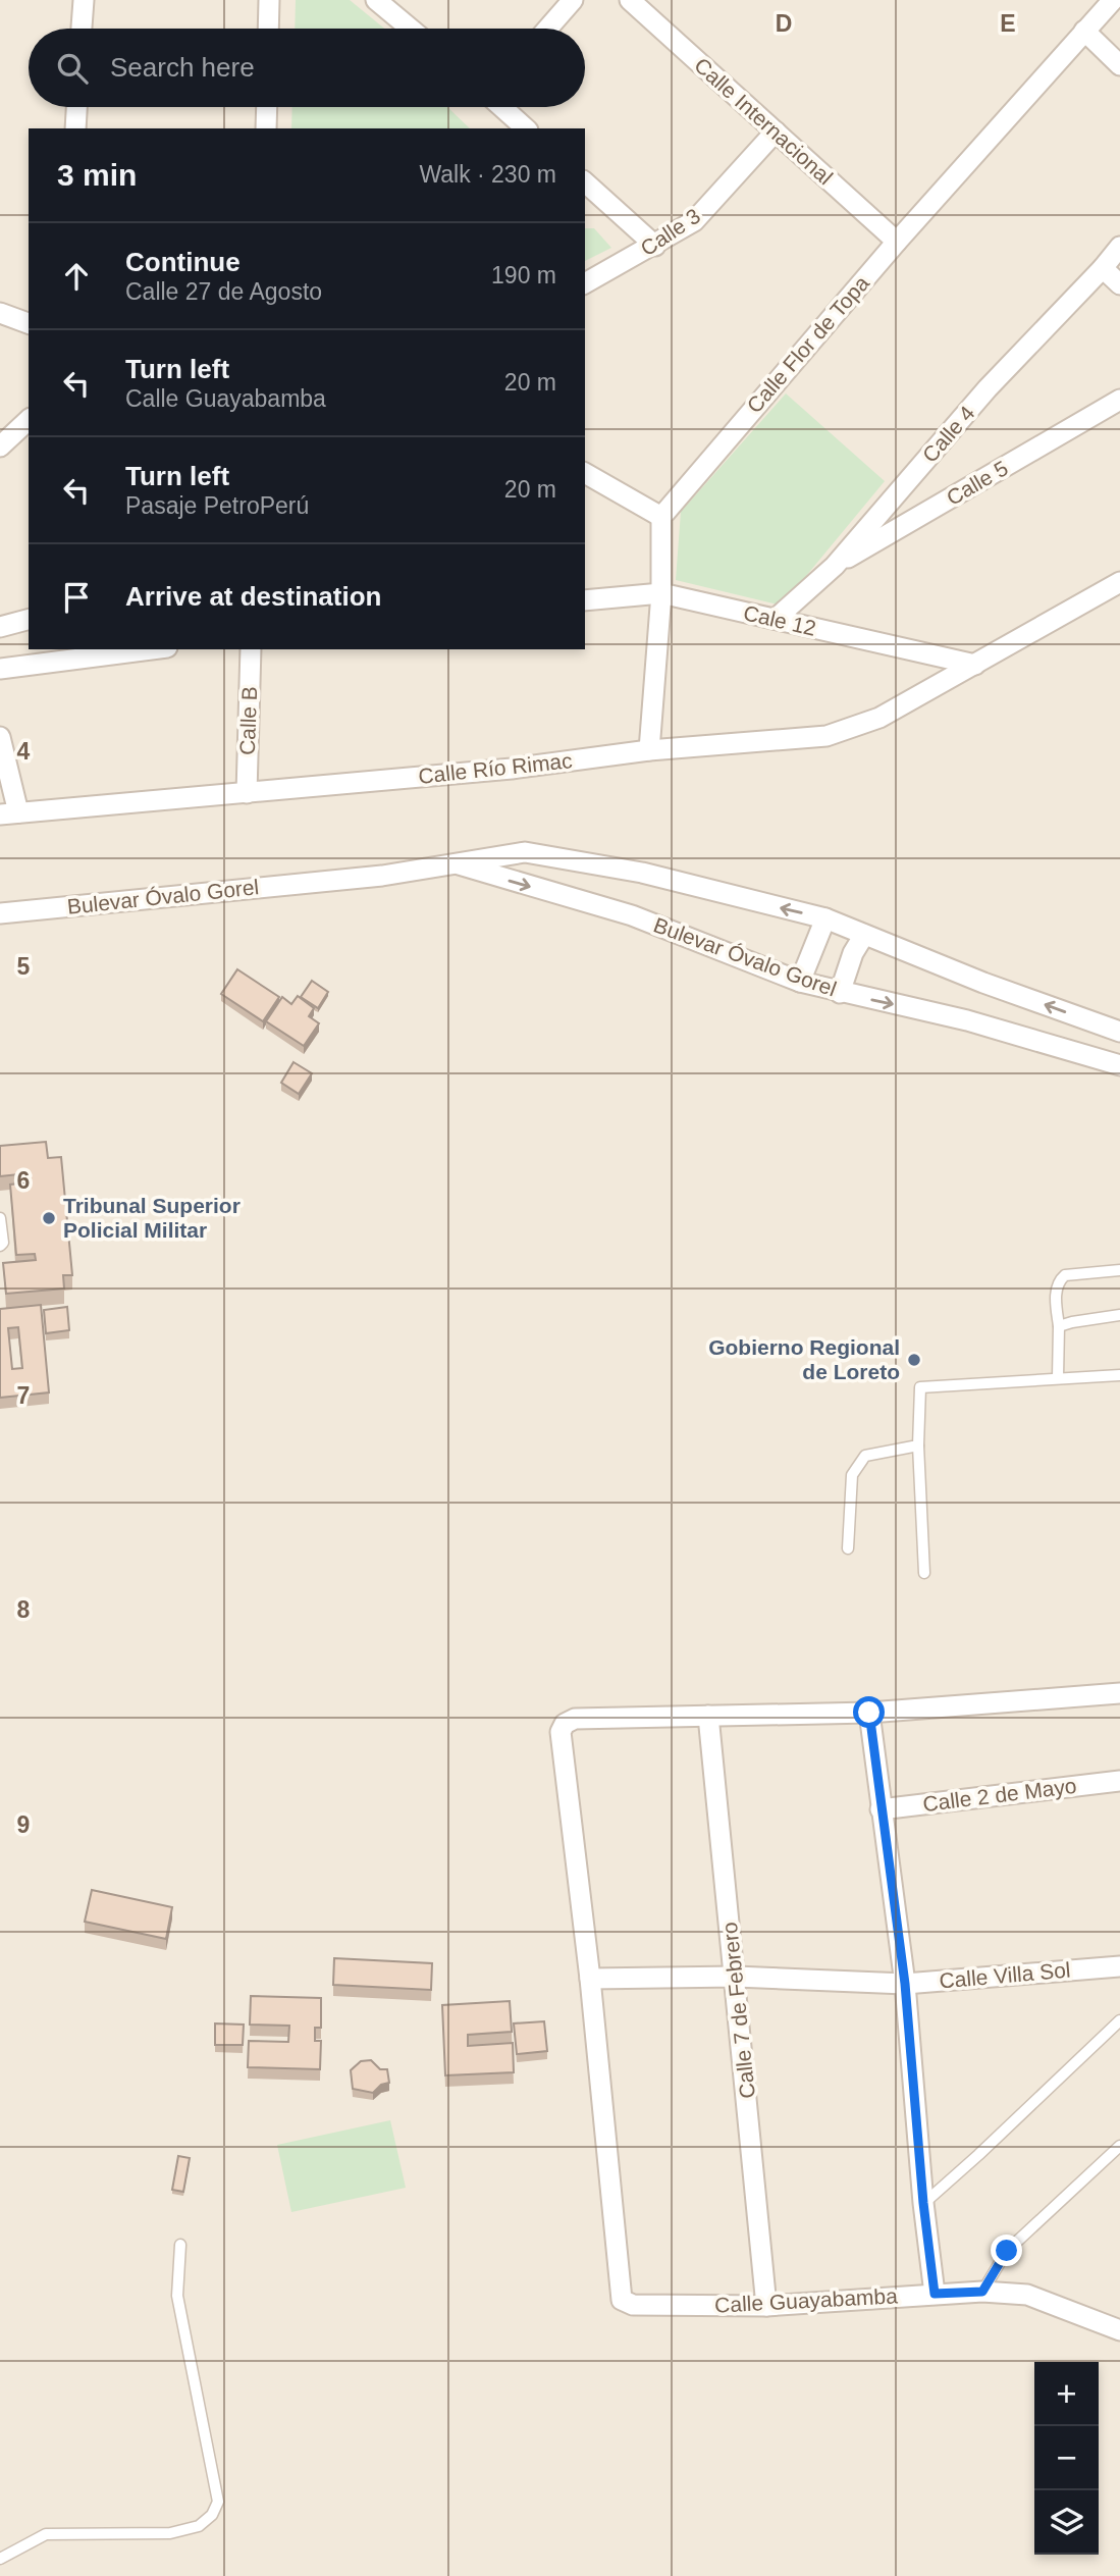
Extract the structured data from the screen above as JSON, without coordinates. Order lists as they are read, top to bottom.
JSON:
{
  "streets": {
    "street": [
      "Calle Internacional",
      "Calle 3",
      "Calle Flor de Topa",
      "Calle 4",
      "Calle 5",
      "Cale 12",
      "Calle B",
      "Calle Río Rimac",
      "Bulevar Óvalo Gorel",
      "Calle 2 de Mayo",
      "Calle Villa Sol",
      "Calle 7 de Febrero",
      "Calle Guayabamba"
    ]
  },
  "crossings": [
    ["Calle Internacional", "Calle 3"],
    ["Calle Internacional", "Calle Flor de Topa"],
    ["Calle 4", "Calle 5"],
    ["Calle 4", "Cale 12"],
    ["Cale 12", "Calle Río Rimac"],
    ["Calle B", "Calle Río Rimac"],
    ["Calle Villa Sol", "Calle 7 de Febrero"],
    ["Calle Villa Sol", "Calle Guayabamba"],
    ["Calle 7 de Febrero", "Calle Guayabamba"]
  ],
  "places": ["Tribunal Superior Policial Militar", "Gobierno Regional de Loreto"],
  "page": {
    "search": "Search here",
    "heading": ["3 min", "Walk · 230 m"],
    "list": [
      ["Continue", "Calle 27 de Agosto", "190 m"],
      ["Turn left", "Calle Guayabamba", "20 m"],
      ["Turn left", "Pasaje PetroPerú", "20 m"],
      "Arrive at destination"
    ],
    "map_buttons": ["+", "−"]
  },
  "grid": {
    "columns": ["D", "E"],
    "rows": [
      "4",
      "5",
      "6",
      "7",
      "8",
      "9"
    ]
  }
}
